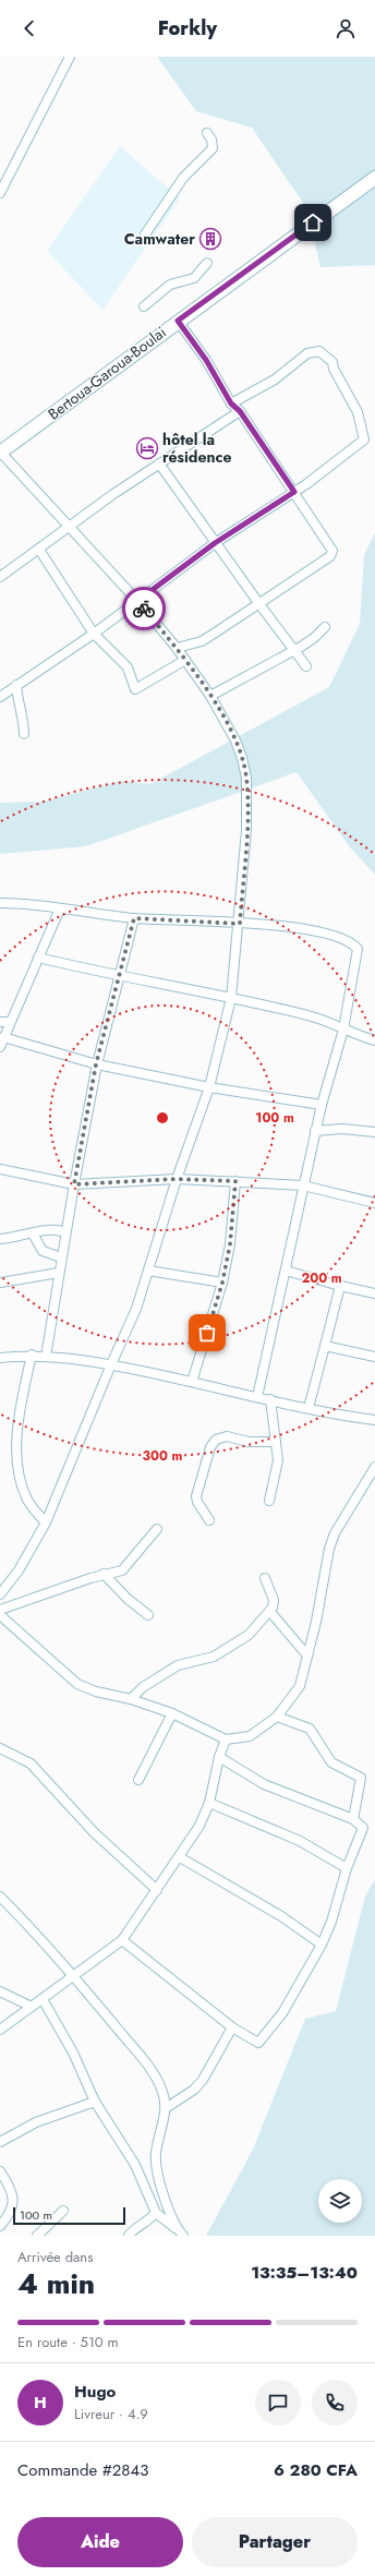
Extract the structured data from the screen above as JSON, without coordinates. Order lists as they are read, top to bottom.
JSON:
{
  "streets": {
    "highway": ["Bertoua-Garoua-Boulai"]
  },
  "places": {
    "building": ["Camwater"],
    "hotel": ["hôtel la résidence"]
  },
  "scale_bar": "100 m",
  "page": {
    "header": "Forkly",
    "scale": "100 m",
    "heading": ["4 min", "Arrivée dans", "13:35–13:40"],
    "panel": [
      "Hugo",
      "Livreur · 4.9",
      "Commande #2843",
      "6 280 CFA"
    ],
    "bar": "En route · 510 m",
    "round": "H",
    "buttons": ["Aide", "Partager"]
  },
  "rings": ["100 m", "200 m", "300 m"]
}
